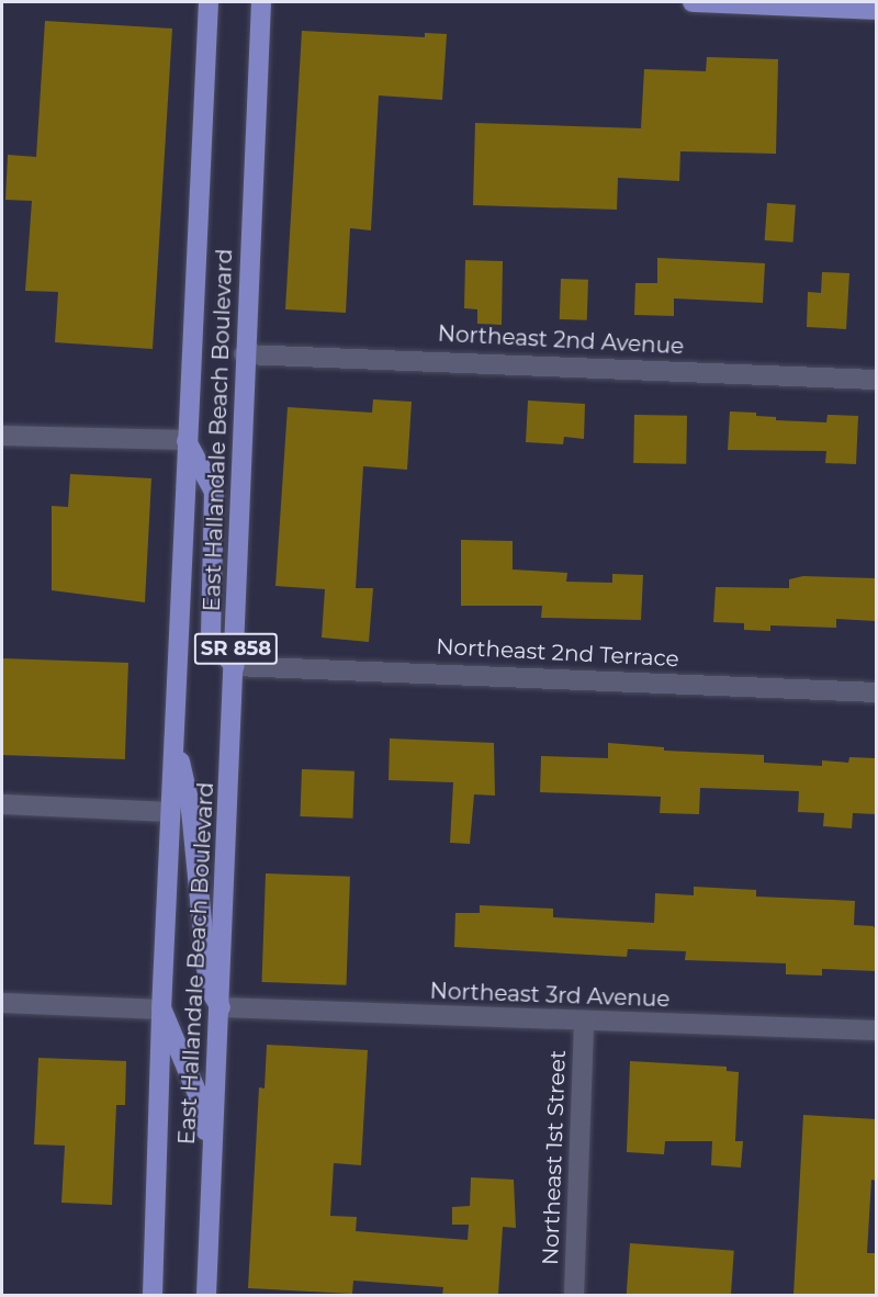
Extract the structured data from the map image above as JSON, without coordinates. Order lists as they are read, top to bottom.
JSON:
{
  "streets": {
    "main road": ["East Hallandale Beach Boulevard", "SR 858"],
    "street": [
      "Northeast 2nd Avenue",
      "Northeast 2nd Terrace",
      "Northeast 3rd Avenue",
      "Northeast 1st Street"
    ]
  },
  "crossings": [
    ["Northeast 2nd Avenue", "East Hallandale Beach Boulevard"],
    ["East Hallandale Beach Boulevard", "Northeast 2nd Terrace"],
    ["East Hallandale Beach Boulevard", "Northeast 3rd Avenue"],
    ["Northeast 3rd Avenue", "Northeast 1st Street"]
  ]
}
